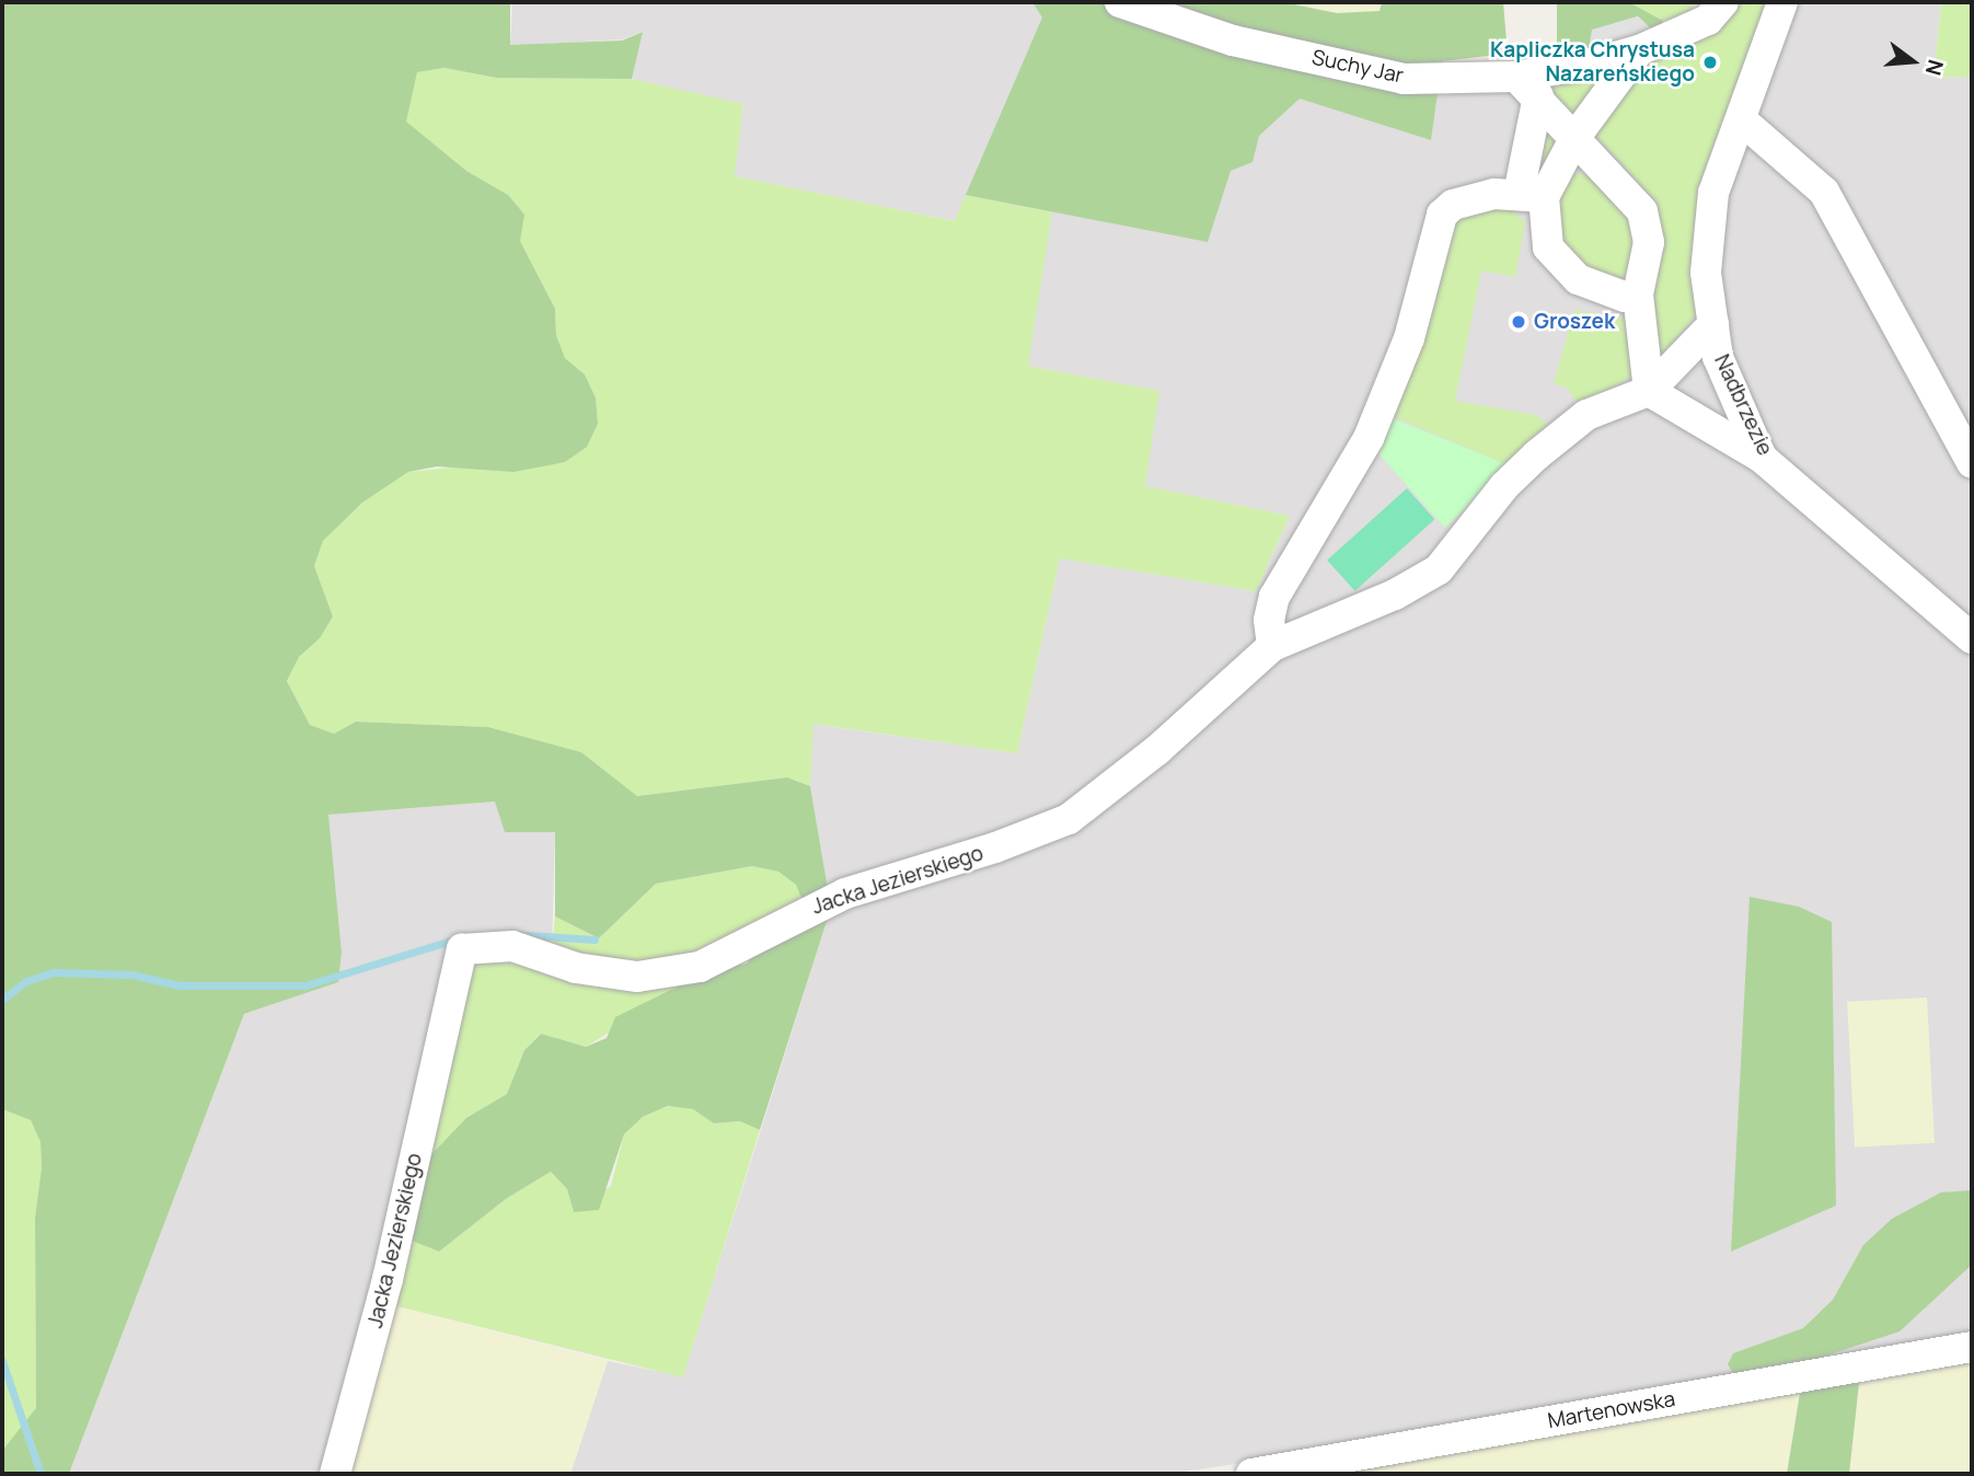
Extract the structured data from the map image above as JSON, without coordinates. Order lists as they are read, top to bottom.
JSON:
{
  "streets": {
    "street": [
      "Suchy Jar",
      "Nadbrzezie",
      "Jacka Jezierskiego",
      "Martenowska"
    ]
  },
  "places": ["Kapliczka Chrystusa Nazareńskiego", "Groszek"],
  "north": "right"
}
